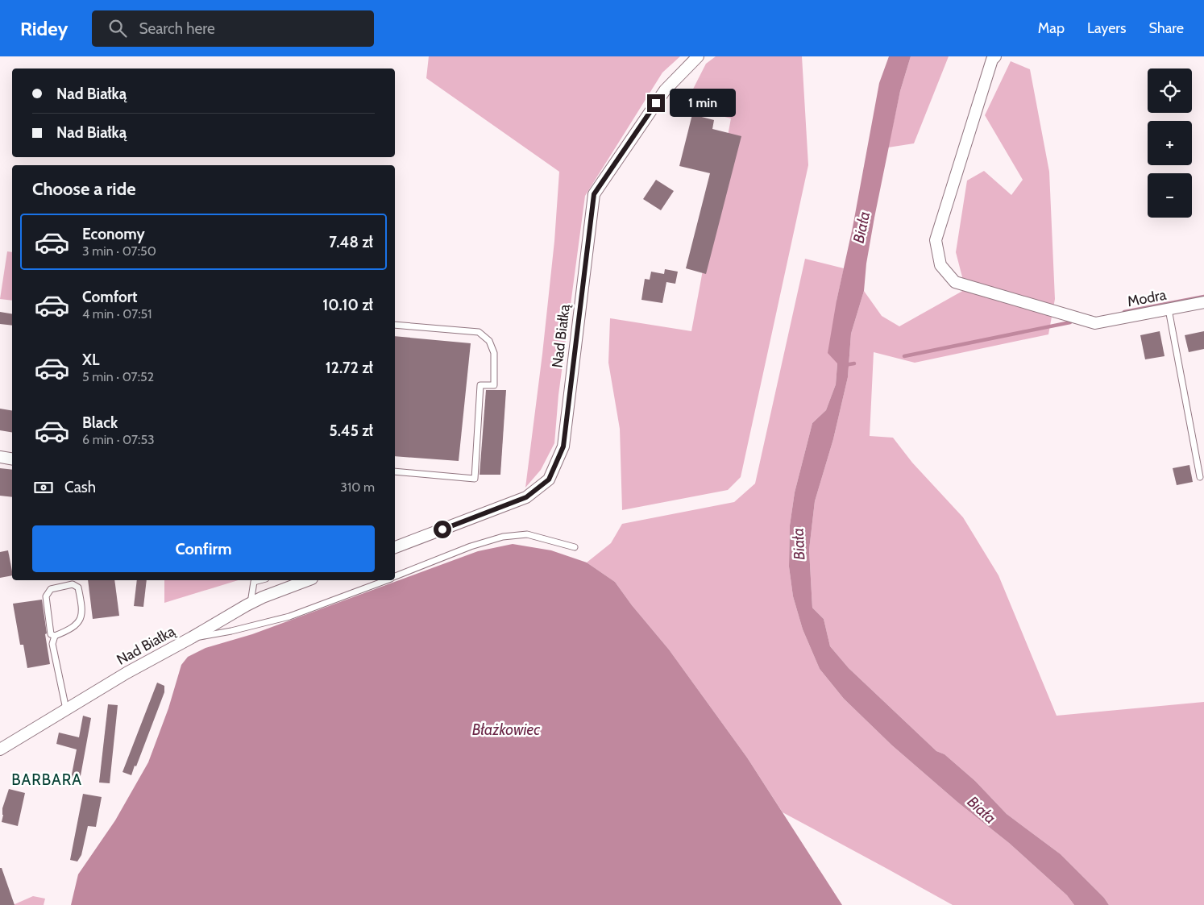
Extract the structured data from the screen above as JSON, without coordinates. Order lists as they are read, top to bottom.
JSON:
{
  "streets": {
    "street": ["Modra", "Nad Białką"]
  },
  "districts": ["BARBARA"],
  "water": ["Biała", "Błażkowiec"],
  "page": {
    "header": "Ridey",
    "search": "Search here",
    "nav": ["Map", "Layers", "Share"],
    "map_buttons": ["+", "−"],
    "banner": ["Nad Białką", "Nad Białką"],
    "bubble": "1 min",
    "heading": "Choose a ride",
    "list": [
      {
        "name": "Economy",
        "note": "3 min · 07:50",
        "value": "7.48 zł"
      },
      {
        "name": "Comfort",
        "note": "4 min · 07:51",
        "value": "10.10 zł"
      },
      {
        "name": "XL",
        "note": "5 min · 07:52",
        "value": "12.72 zł"
      },
      {
        "name": "Black",
        "note": "6 min · 07:53",
        "value": "5.45 zł"
      }
    ],
    "pay": ["Cash", "310 m"],
    "buttons": "Confirm"
  }
}
